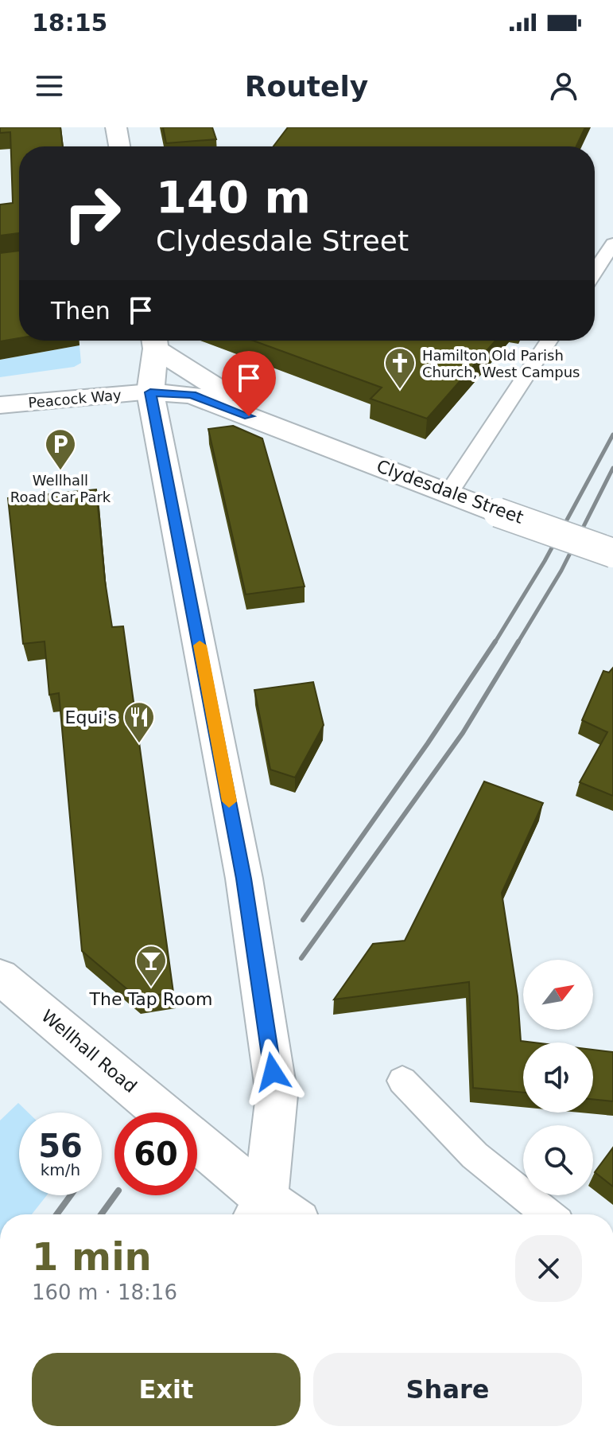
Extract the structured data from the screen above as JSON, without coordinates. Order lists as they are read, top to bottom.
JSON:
{
  "streets": {
    "main road": ["Peacock Way", "Clydesdale Street", "Wellhall Road"]
  },
  "crossings": [
    ["Peacock Way", "Clydesdale Street"]
  ],
  "places": {
    "church": ["Hamilton Old Parish Church, West Campus"],
    "parking": ["Wellhall Road Car Park"],
    "restaurant": ["Equi's"],
    "bar": ["The Tap Room"]
  },
  "north": "top right",
  "page": {
    "status": "18:15",
    "header": "Routely",
    "turn": ["140 m", "Clydesdale Street"],
    "then": "Then",
    "speed": "56 km/h",
    "limit": "60",
    "heading": ["1 min", "160 m · 18:16"],
    "buttons": ["Exit", "Share"]
  }
}
